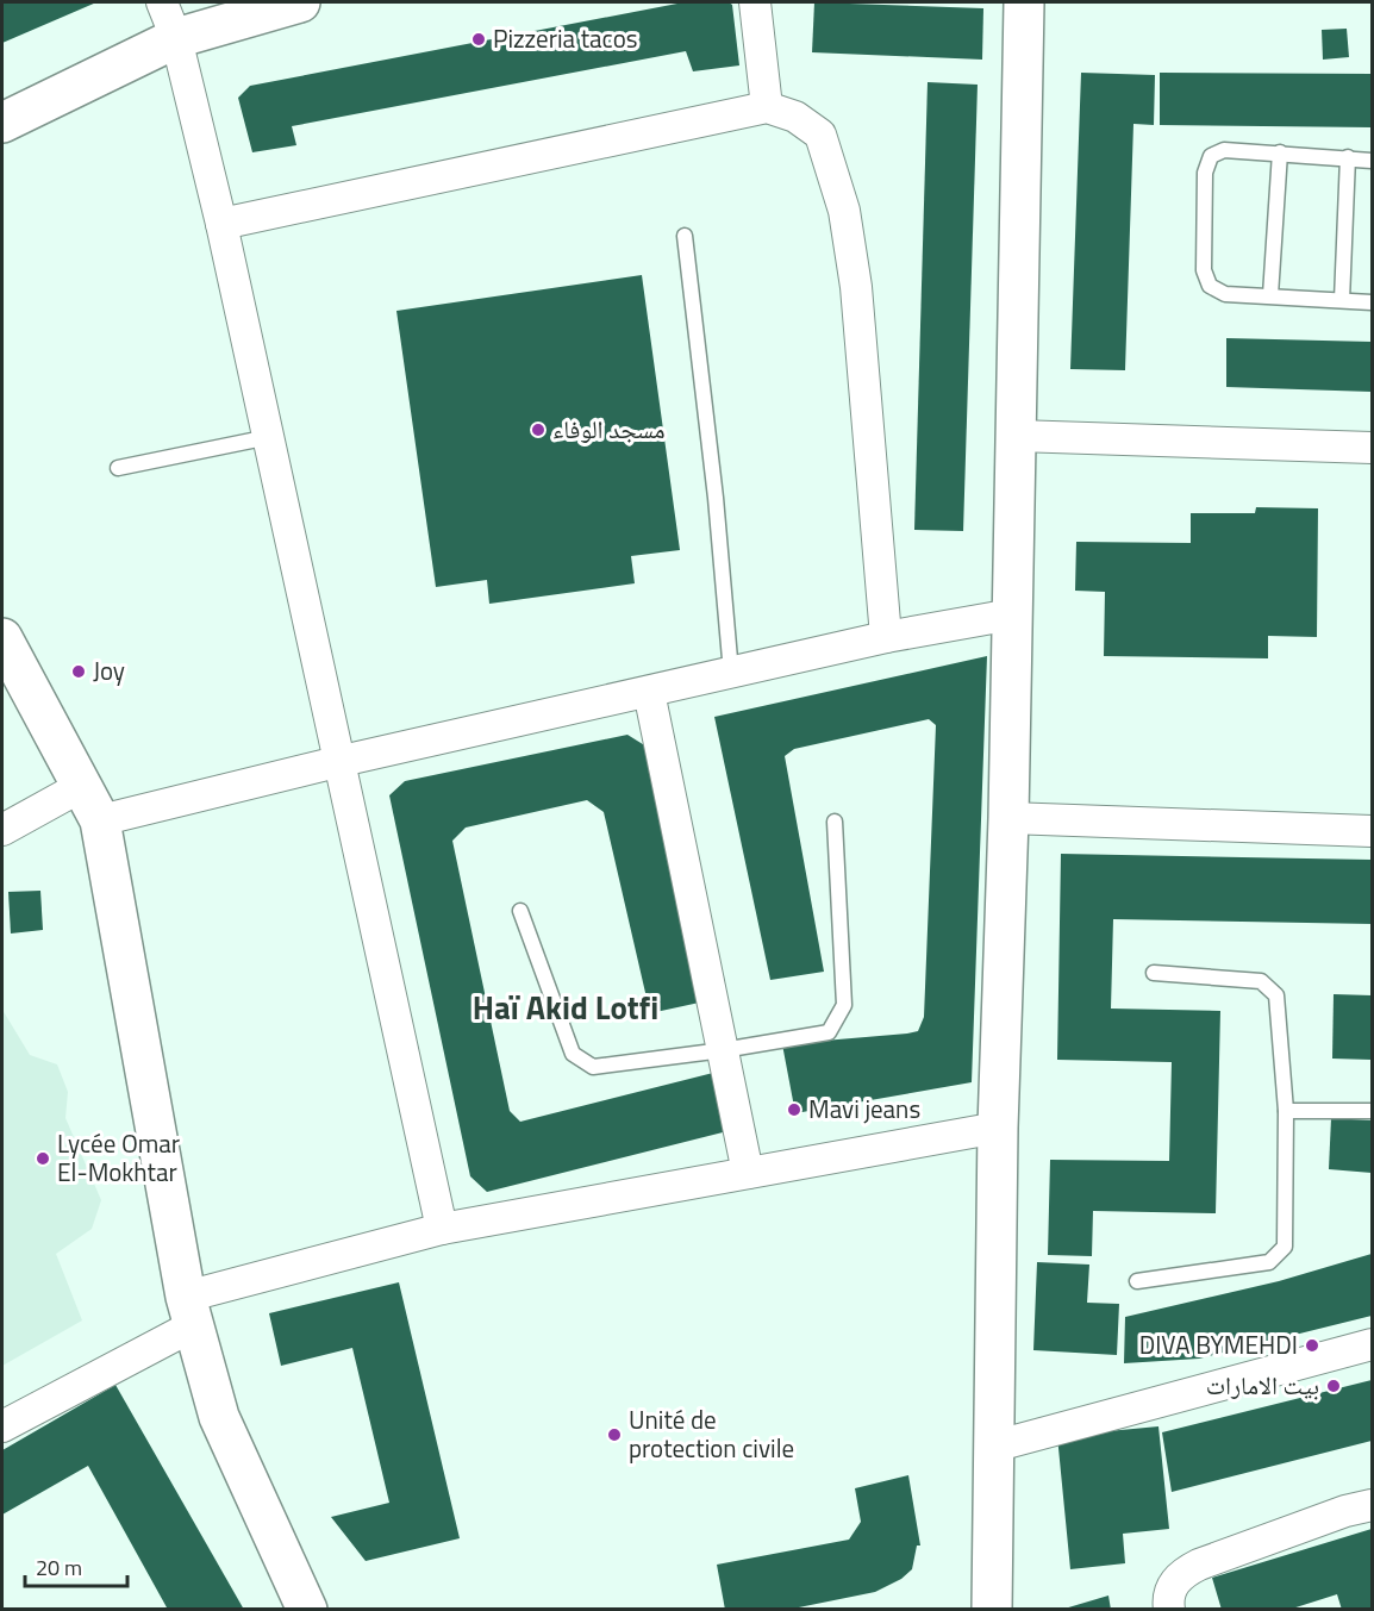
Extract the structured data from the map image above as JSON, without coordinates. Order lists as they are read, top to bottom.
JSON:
{
  "districts": ["Haï Akid Lotfi"],
  "places": [
    "Pizzeria tacos",
    "مسجد الوفاء",
    "Joy",
    "Mavi jeans",
    "Lycée Omar El-Mokhtar",
    "DIVA BYMEHDI",
    "بيت الامارات",
    "Unité de protection civile"
  ],
  "scale_bar": "20 m"
}
